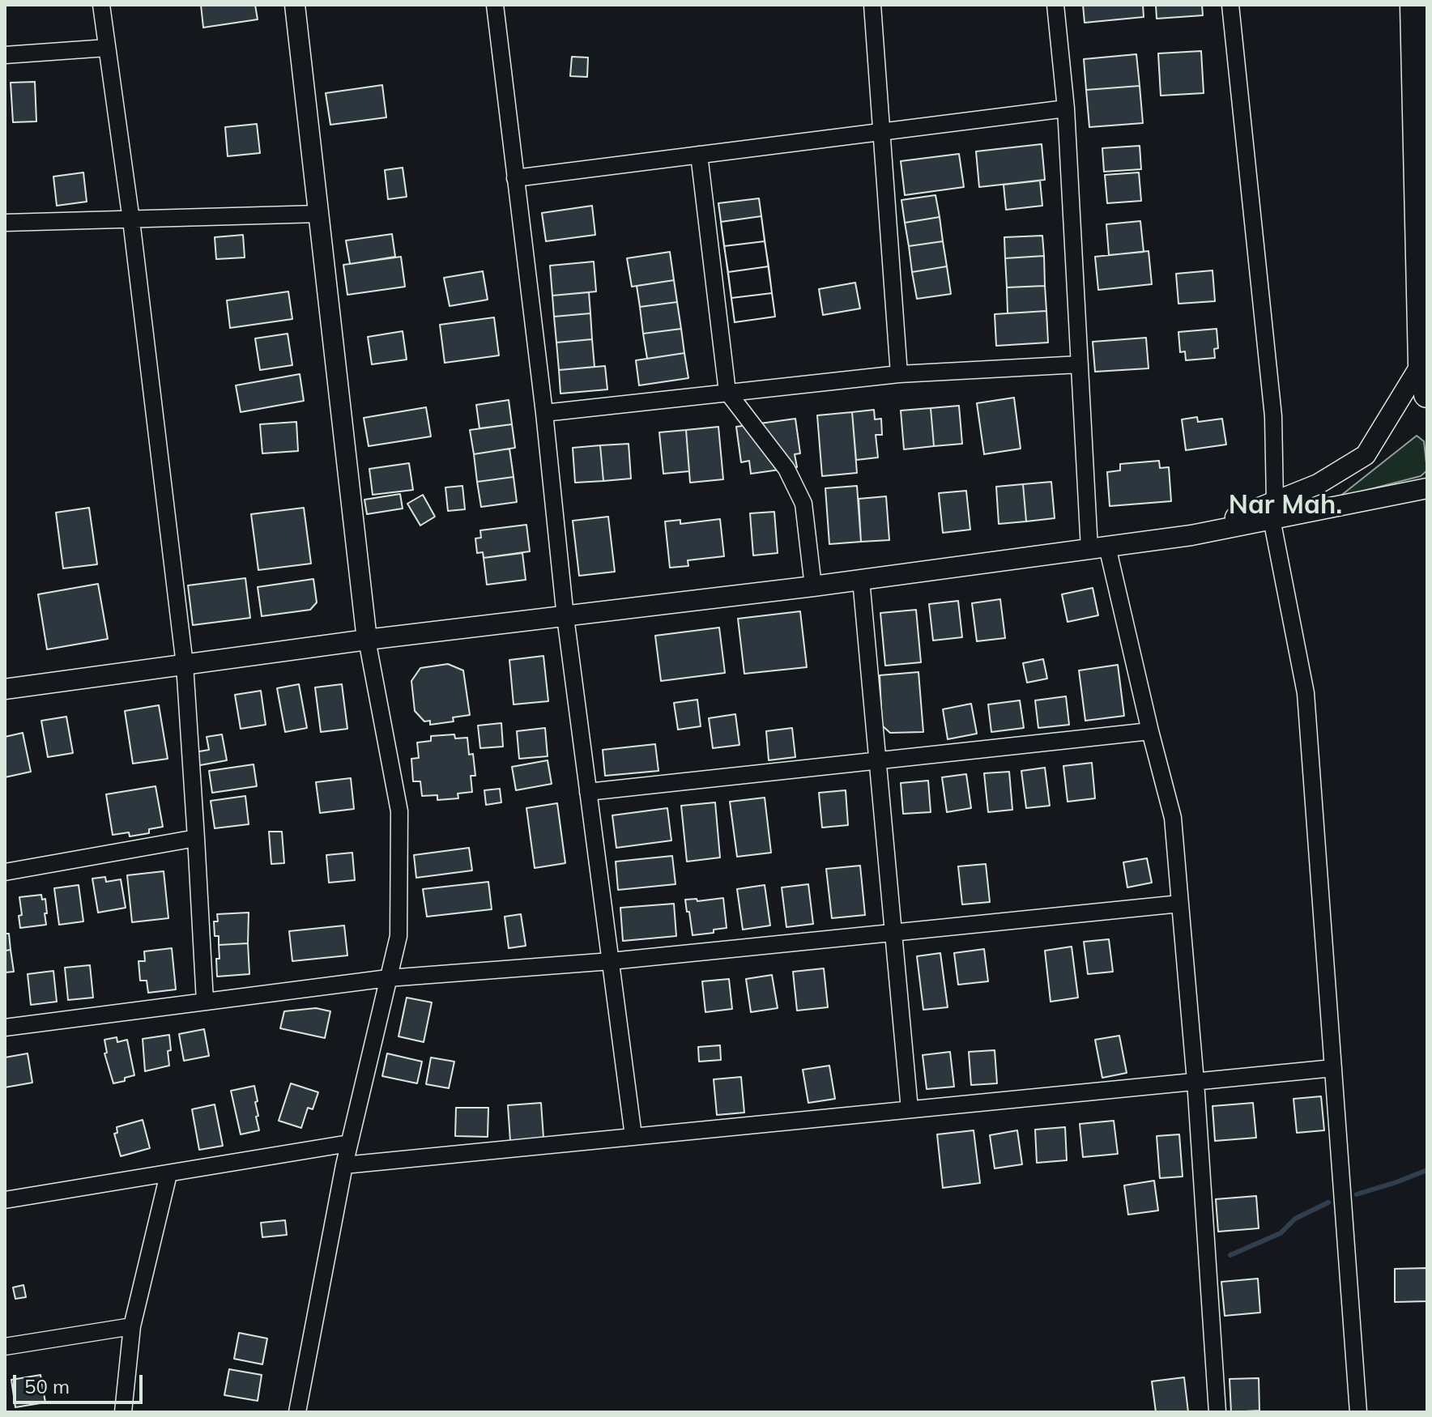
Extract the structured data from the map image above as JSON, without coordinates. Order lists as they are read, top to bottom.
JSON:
{
  "districts": ["Nar Mah."],
  "scale_bar": "50 m"
}
